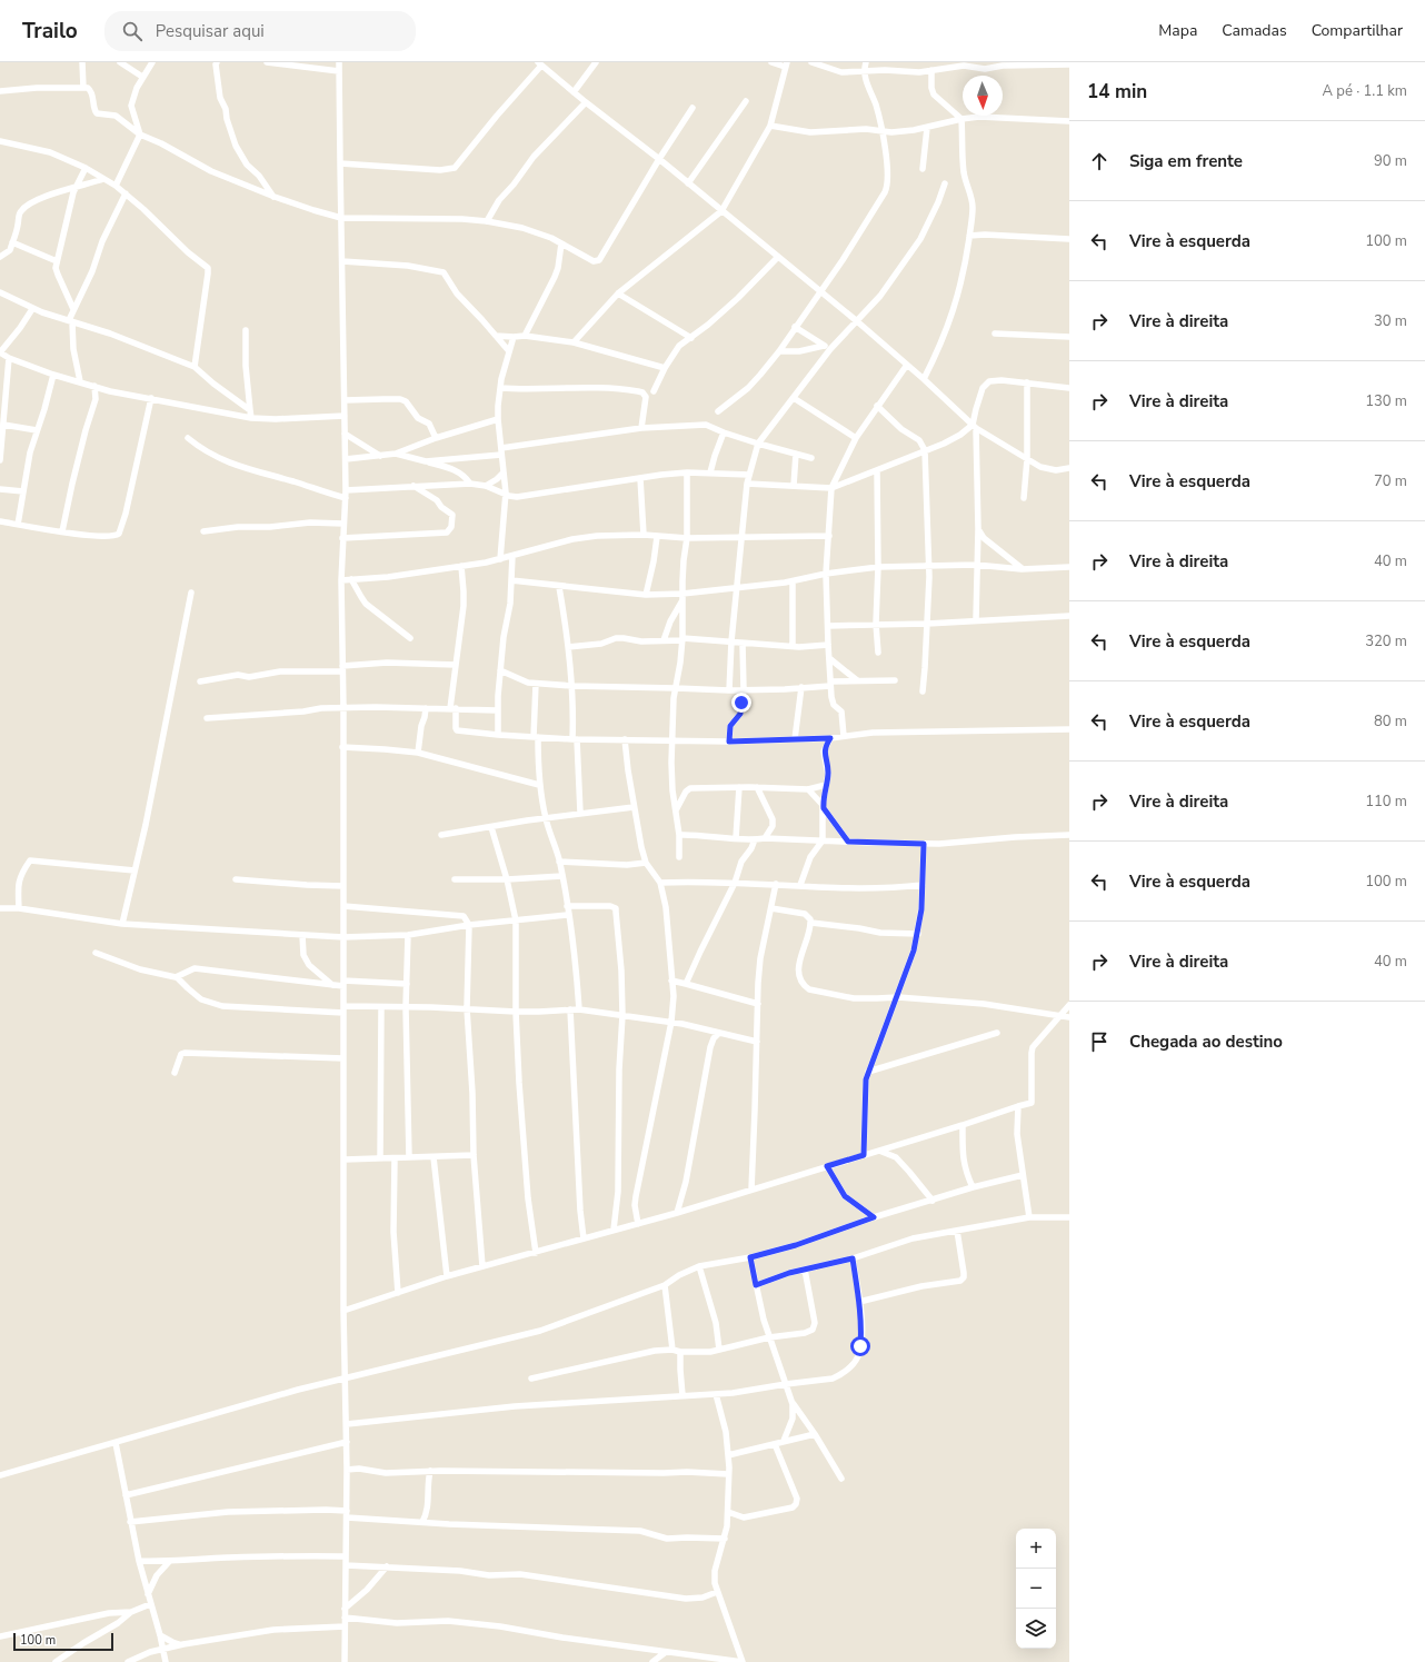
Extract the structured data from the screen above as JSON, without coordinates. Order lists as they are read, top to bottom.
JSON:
{
  "scale_bar": "100 m",
  "north": "bottom",
  "page": {
    "header": "Trailo",
    "search": "Pesquisar aqui",
    "nav": ["Mapa", "Camadas", "Compartilhar"],
    "heading": ["14 min", "A pé · 1.1 km"],
    "list": [
      ["Siga em frente", "90 m"],
      ["Vire à esquerda", "100 m"],
      ["Vire à direita", "30 m"],
      ["Vire à direita", "130 m"],
      ["Vire à esquerda", "70 m"],
      ["Vire à direita", "40 m"],
      ["Vire à esquerda", "320 m"],
      ["Vire à esquerda", "80 m"],
      ["Vire à direita", "110 m"],
      ["Vire à esquerda", "100 m"],
      ["Vire à direita", "40 m"],
      "Chegada ao destino"
    ],
    "map_buttons": ["+", "−"],
    "scale": "100 m"
  }
}
